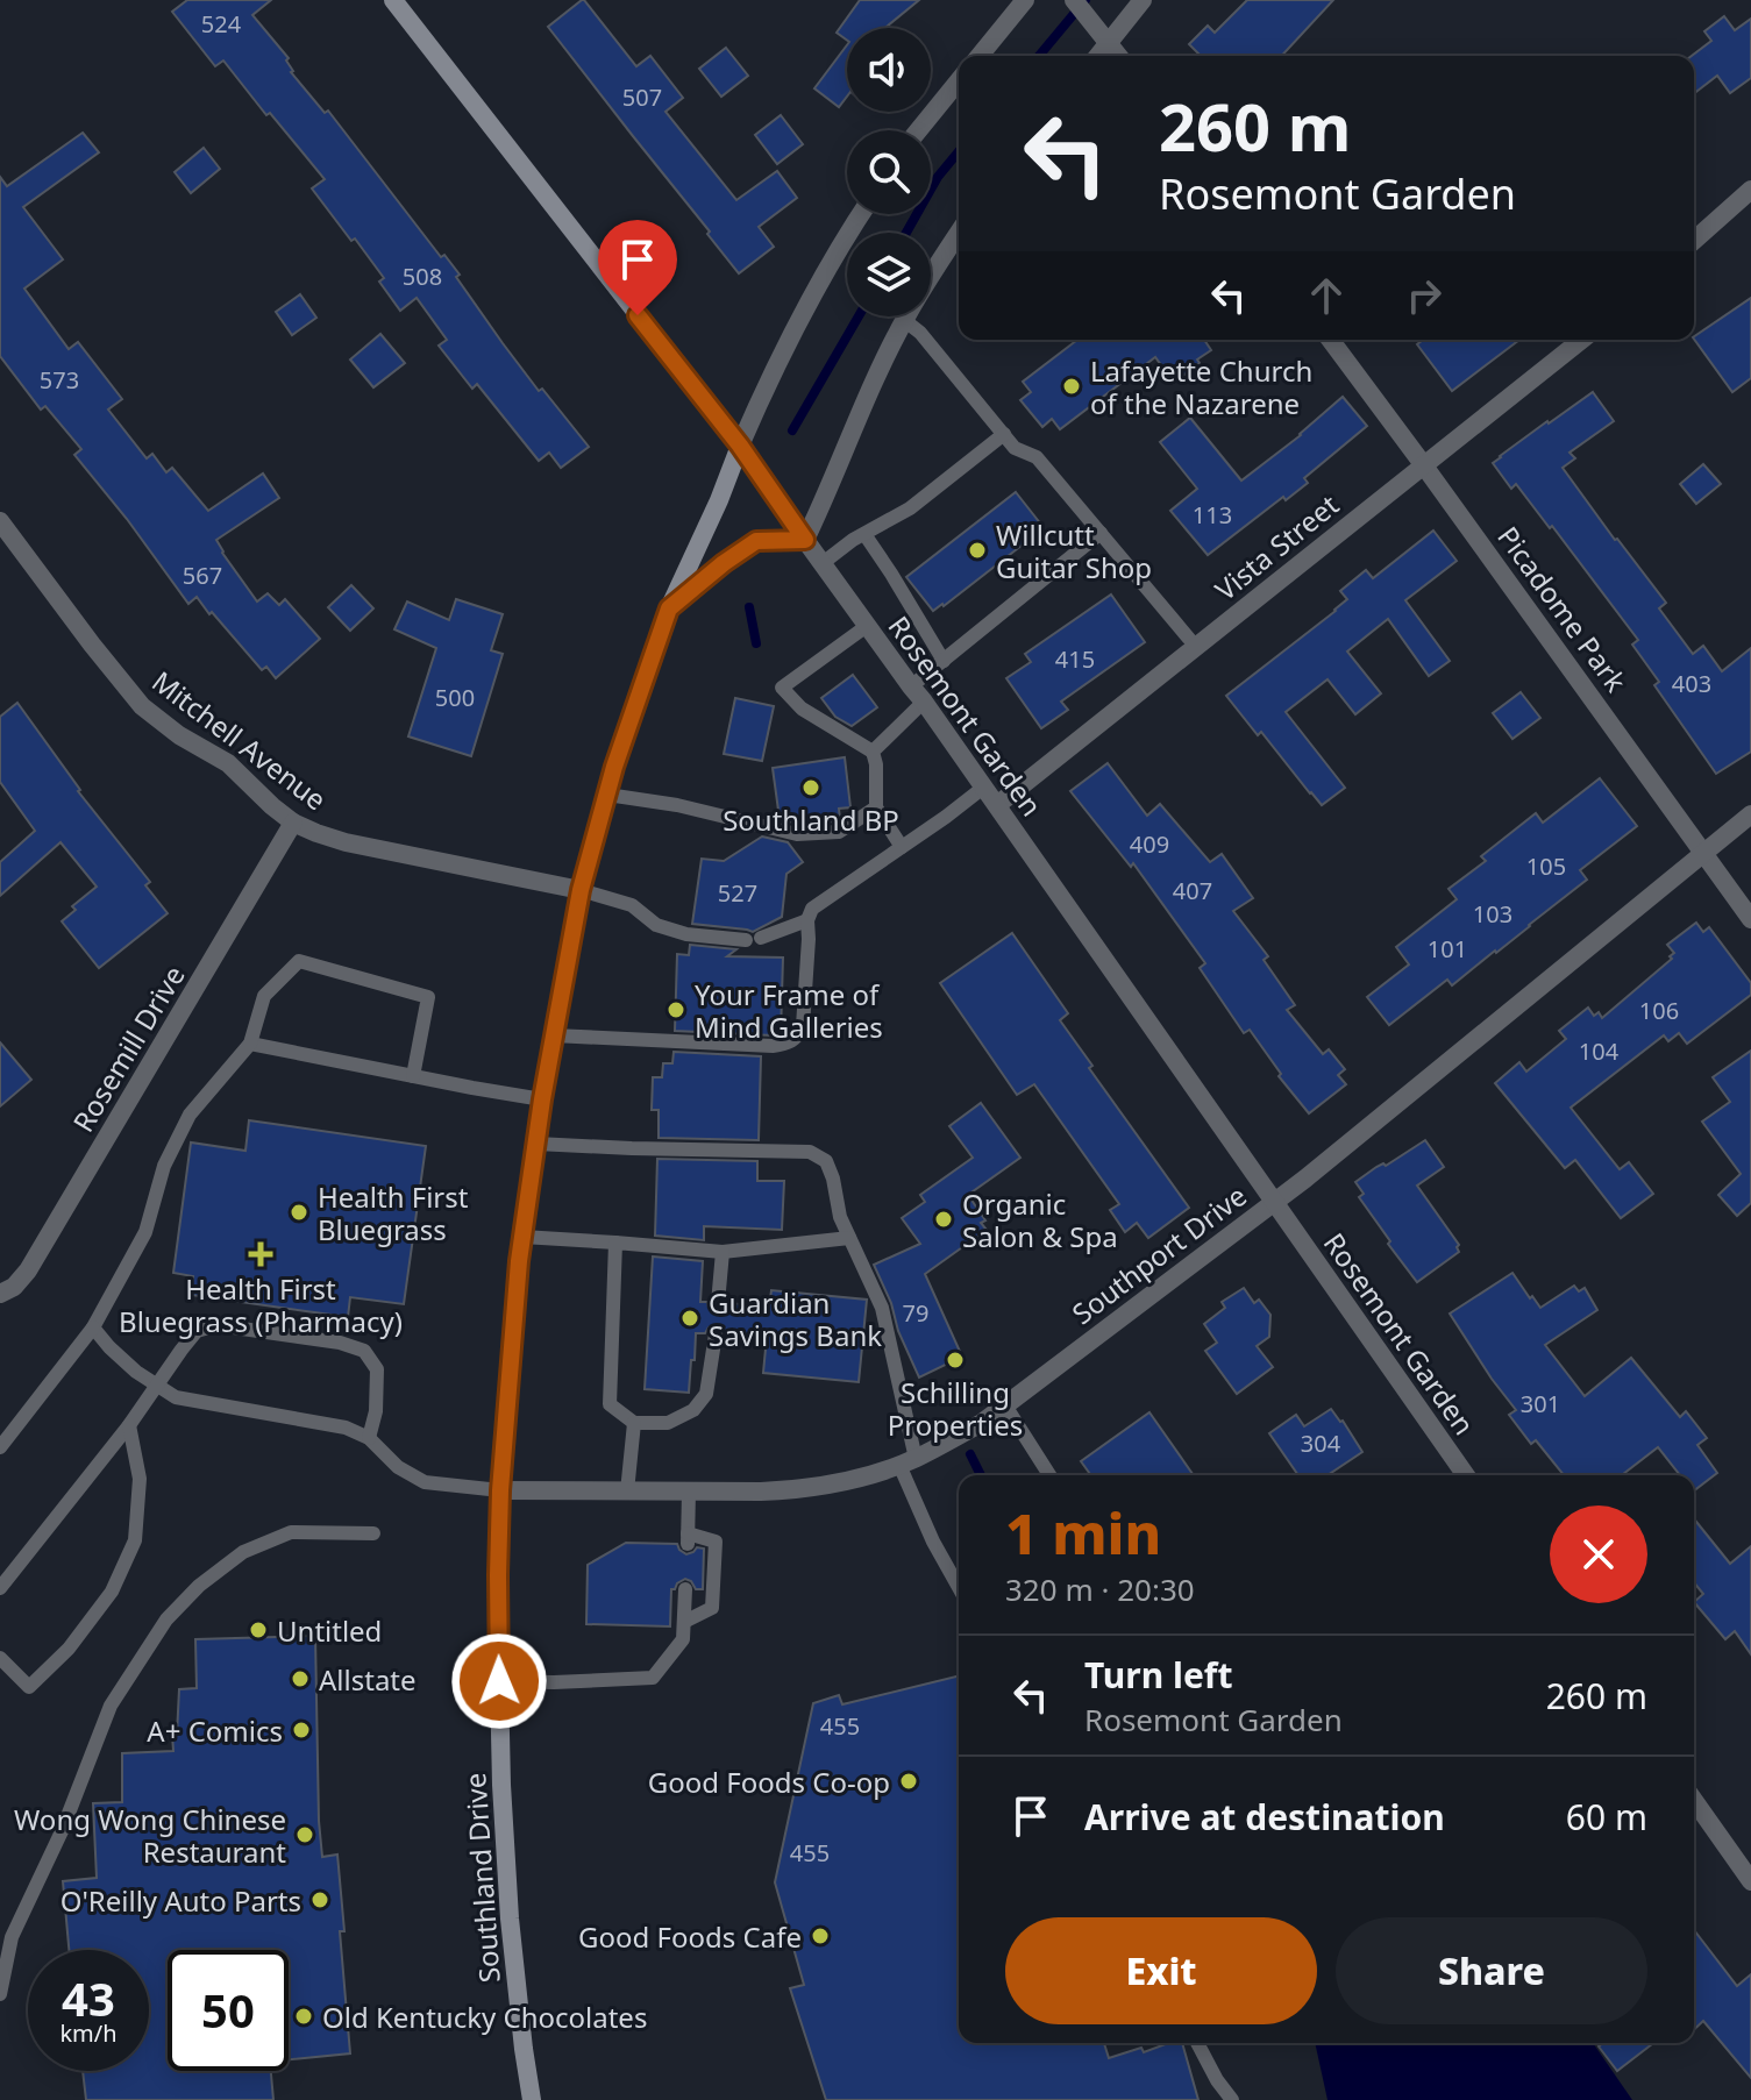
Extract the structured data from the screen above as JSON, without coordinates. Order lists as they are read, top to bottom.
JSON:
{
  "streets": {
    "main road": ["Rosemont Garden", "Southland Drive"],
    "street": [
      "Vista Street",
      "Picadome Park",
      "Mitchell Avenue",
      "Rosemill Drive",
      "Southport Drive"
    ]
  },
  "crossings": [
    ["Vista Street", "Picadome Park"],
    ["Vista Street", "Rosemont Garden"],
    ["Picadome Park", "Southport Drive"],
    ["Rosemont Garden", "Southport Drive"],
    ["Rosemont Garden", "Southland Drive"],
    ["Mitchell Avenue", "Rosemill Drive"],
    ["Mitchell Avenue", "Southland Drive"],
    ["Southport Drive", "Southland Drive"]
  ],
  "places": {
    "other": [
      "Lafayette Church of the Nazarene",
      "Willcutt Guitar Shop",
      "Southland BP",
      "Your Frame of Mind Galleries",
      "Health First Bluegrass",
      "Organic Salon & Spa",
      "Guardian Savings Bank",
      "Schilling Properties",
      "Untitled",
      "Allstate",
      "A+ Comics",
      "Good Foods Co-op",
      "Wong Wong Chinese Restaurant",
      "O'Reilly Auto Parts",
      "Good Foods Cafe",
      "Old Kentucky Chocolates"
    ],
    "health": ["Health First Bluegrass (Pharmacy)"]
  },
  "house_numbers": [
    "524",
    "507",
    "508",
    "573",
    "113",
    "567",
    "415",
    "403",
    "500",
    "409",
    "105",
    "407",
    "527",
    "103",
    "101",
    "106",
    "104",
    "79",
    "301",
    "304",
    "455",
    "455"
  ],
  "page": {
    "turn": ["260 m", "Rosemont Garden"],
    "heading": ["1 min", "320 m · 20:30"],
    "list": [
      {
        "name": "Turn left",
        "note": "Rosemont Garden",
        "value": "260 m"
      },
      {
        "name": "Arrive at destination",
        "value": "60 m"
      }
    ],
    "buttons": ["Exit", "Share"],
    "speed": "43 km/h",
    "limit": "50"
  }
}
